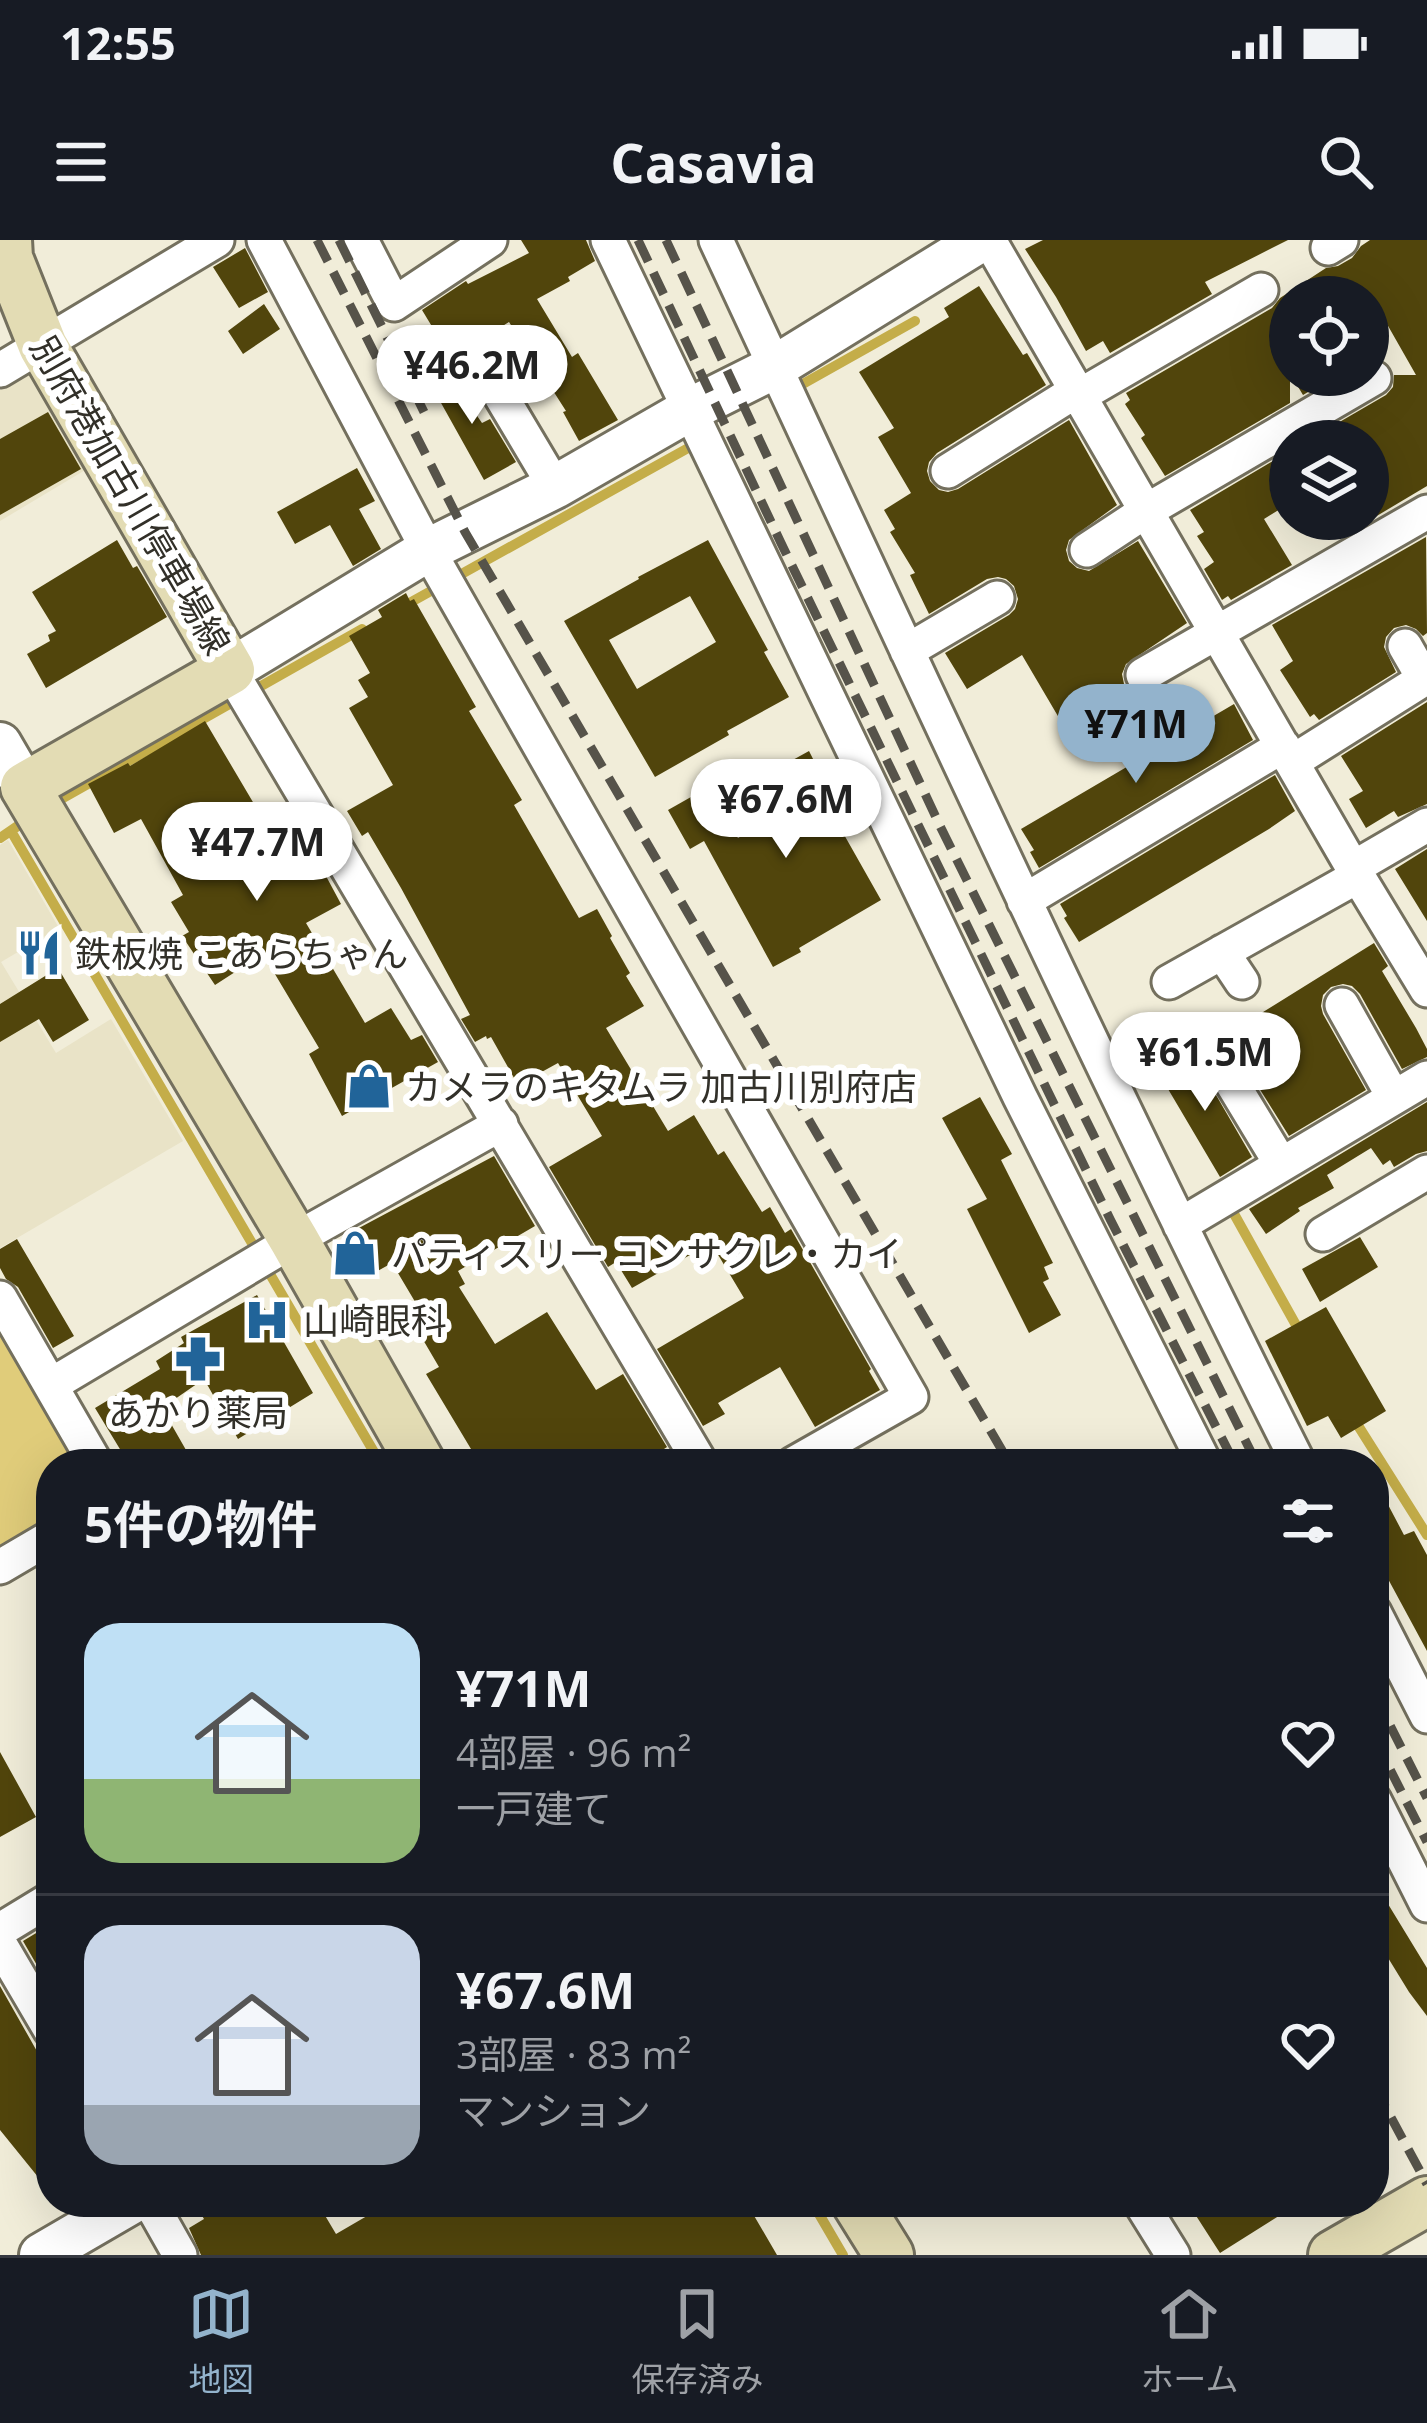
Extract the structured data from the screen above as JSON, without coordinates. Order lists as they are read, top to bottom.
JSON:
{
  "streets": {
    "main road": ["別府港加古川停車場線"]
  },
  "places": {
    "restaurant": ["鉄板焼 こあらちゃん"],
    "shop": ["カメラのキタムラ 加古川別府店", "パティスリー コンサクレ・カイ"],
    "hospital": ["山崎眼科"],
    "pharmacy": ["あかり薬局"]
  },
  "page": {
    "status": "12:55",
    "header": "Casavia",
    "price": [
      "¥46.2M",
      "¥71M",
      "¥67.6M",
      "¥47.7M",
      "¥61.5M"
    ],
    "heading": "5件の物件",
    "list": [
      {
        "name": "¥71M",
        "note": "4部屋 · 96 m² · 一戸建て"
      },
      {
        "name": "¥67.6M",
        "note": "3部屋 · 83 m² · マンション"
      }
    ],
    "tabs": ["地図", "保存済み", "ホーム"]
  }
}
